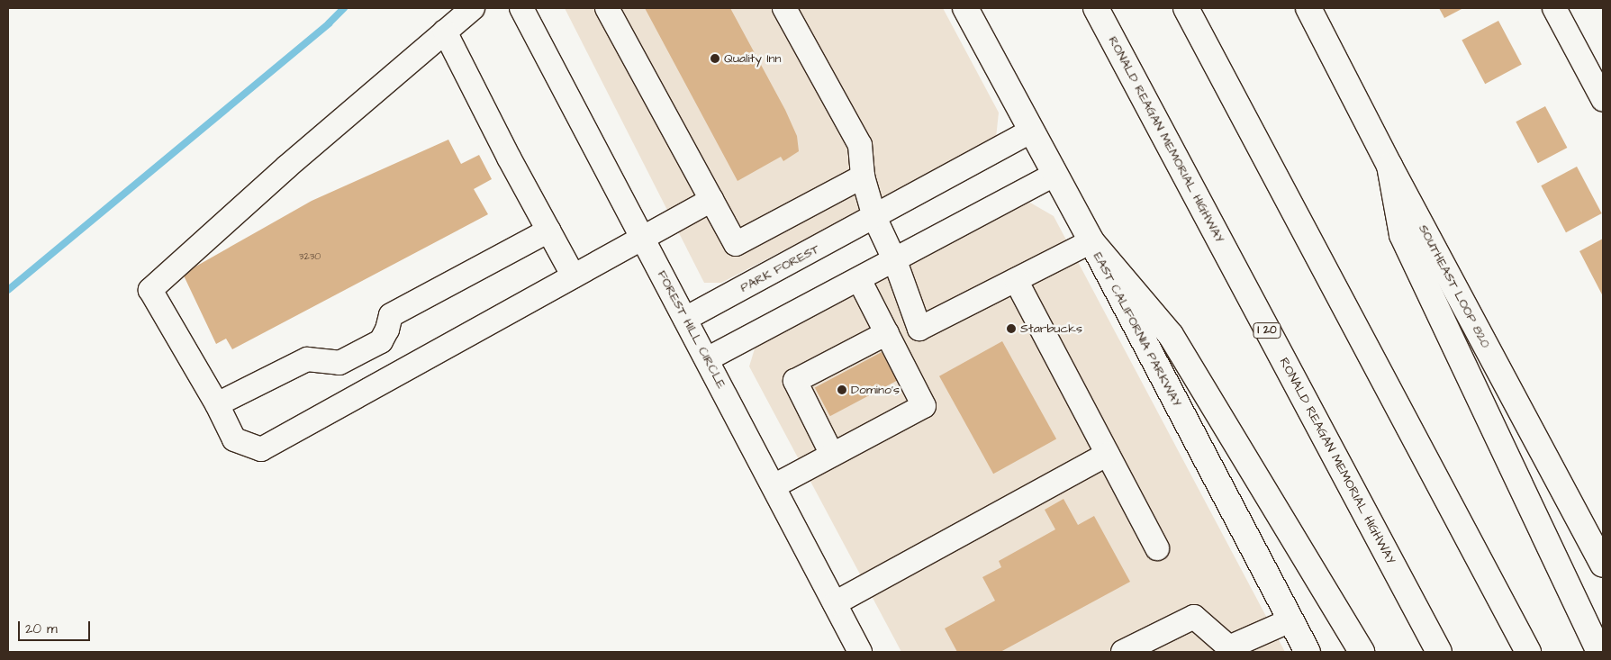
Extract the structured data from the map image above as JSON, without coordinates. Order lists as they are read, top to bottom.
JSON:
{
  "streets": {
    "main road": [
      "RONALD REAGAN MEMORIAL HIGHWAY",
      "SOUTHEAST LOOP 820",
      "EAST CALIFORNIA PARKWAY",
      "I 20"
    ],
    "street": ["PARK FOREST", "FOREST HILL CIRCLE"]
  },
  "crossings": [
    ["PARK FOREST", "FOREST HILL CIRCLE"],
    ["PARK FOREST", "EAST CALIFORNIA PARKWAY"]
  ],
  "places": ["Quality Inn", "Starbucks", "Domino's"],
  "house_numbers": ["3230"],
  "scale_bar": "20 m"
}
